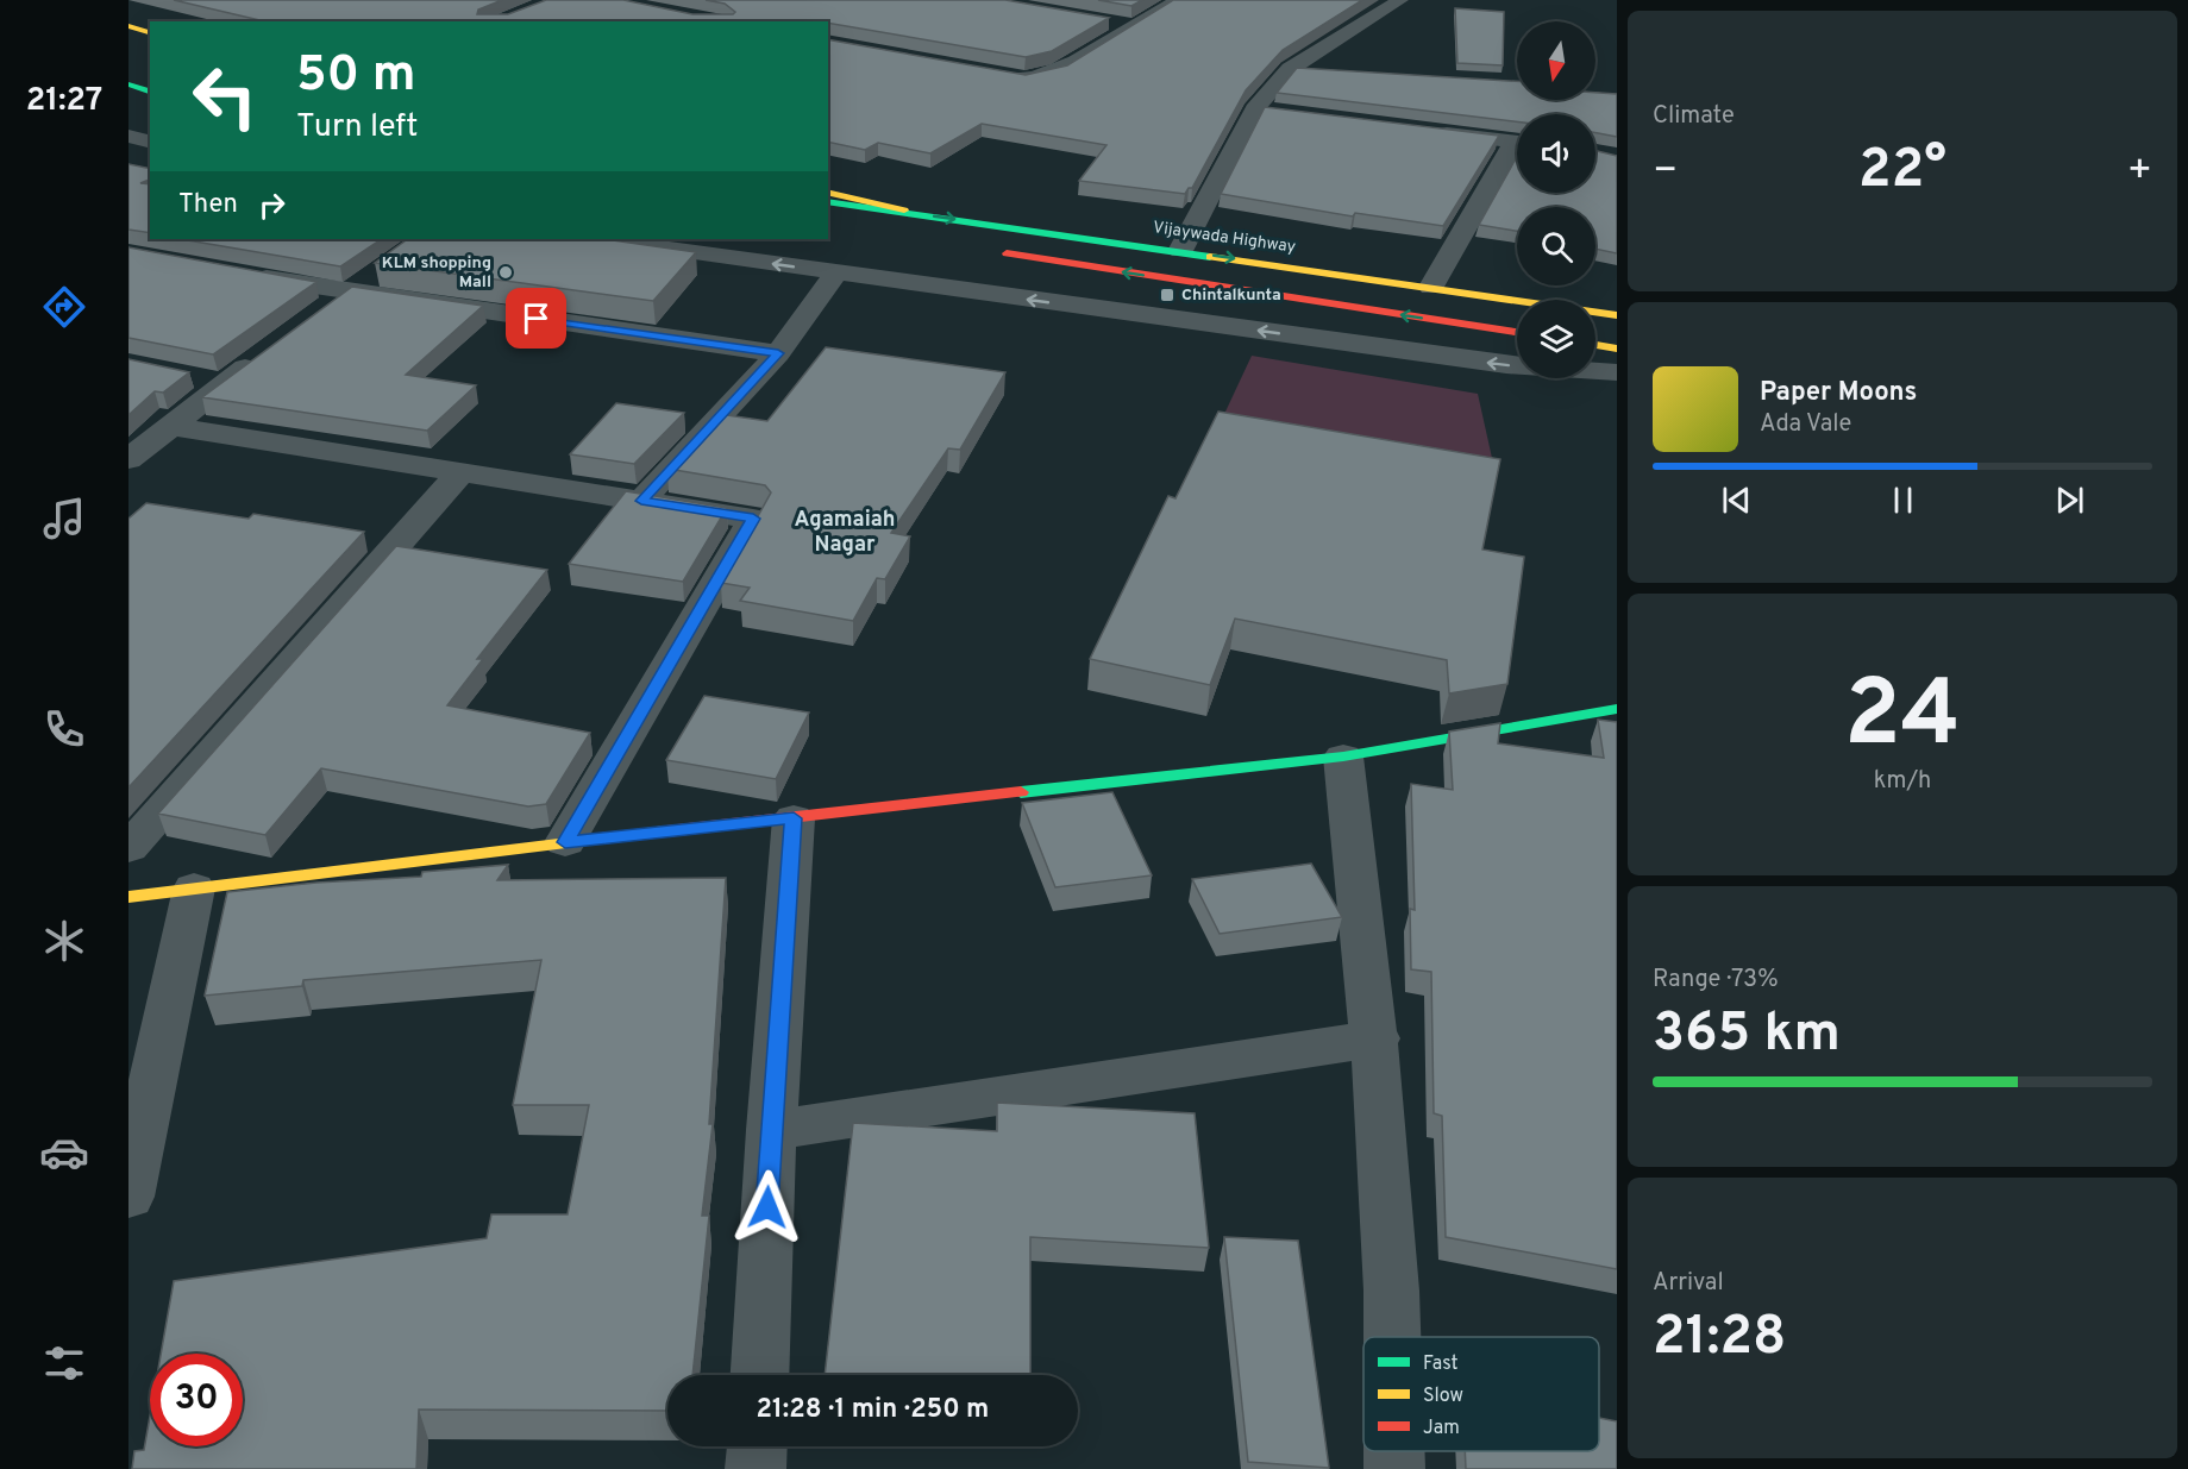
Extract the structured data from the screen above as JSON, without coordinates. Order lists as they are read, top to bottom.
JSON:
{
  "streets": {
    "main road": ["Vijaywada Highway"]
  },
  "districts": ["Agamaiah Nagar"],
  "places": {
    "other": ["KLM shopping Mall"],
    "transit": ["Chintalkunta"]
  },
  "legend": ["Fast", "Slow", "Jam"],
  "north": "bottom",
  "page": {
    "tabs": "21:27",
    "tile": [
      "Climate",
      ["24", "km/h"],
      ["Range · 73%", "365 km"],
      ["Arrival", "21:28"]
    ],
    "turn": ["50 m", "Turn left"],
    "heat": ["−", "22°", "+"],
    "then": "Then",
    "song": ["Paper Moons", "Ada Vale"],
    "limit": "30",
    "trip": "21:28 · 1 min · 250 m"
  }
}
